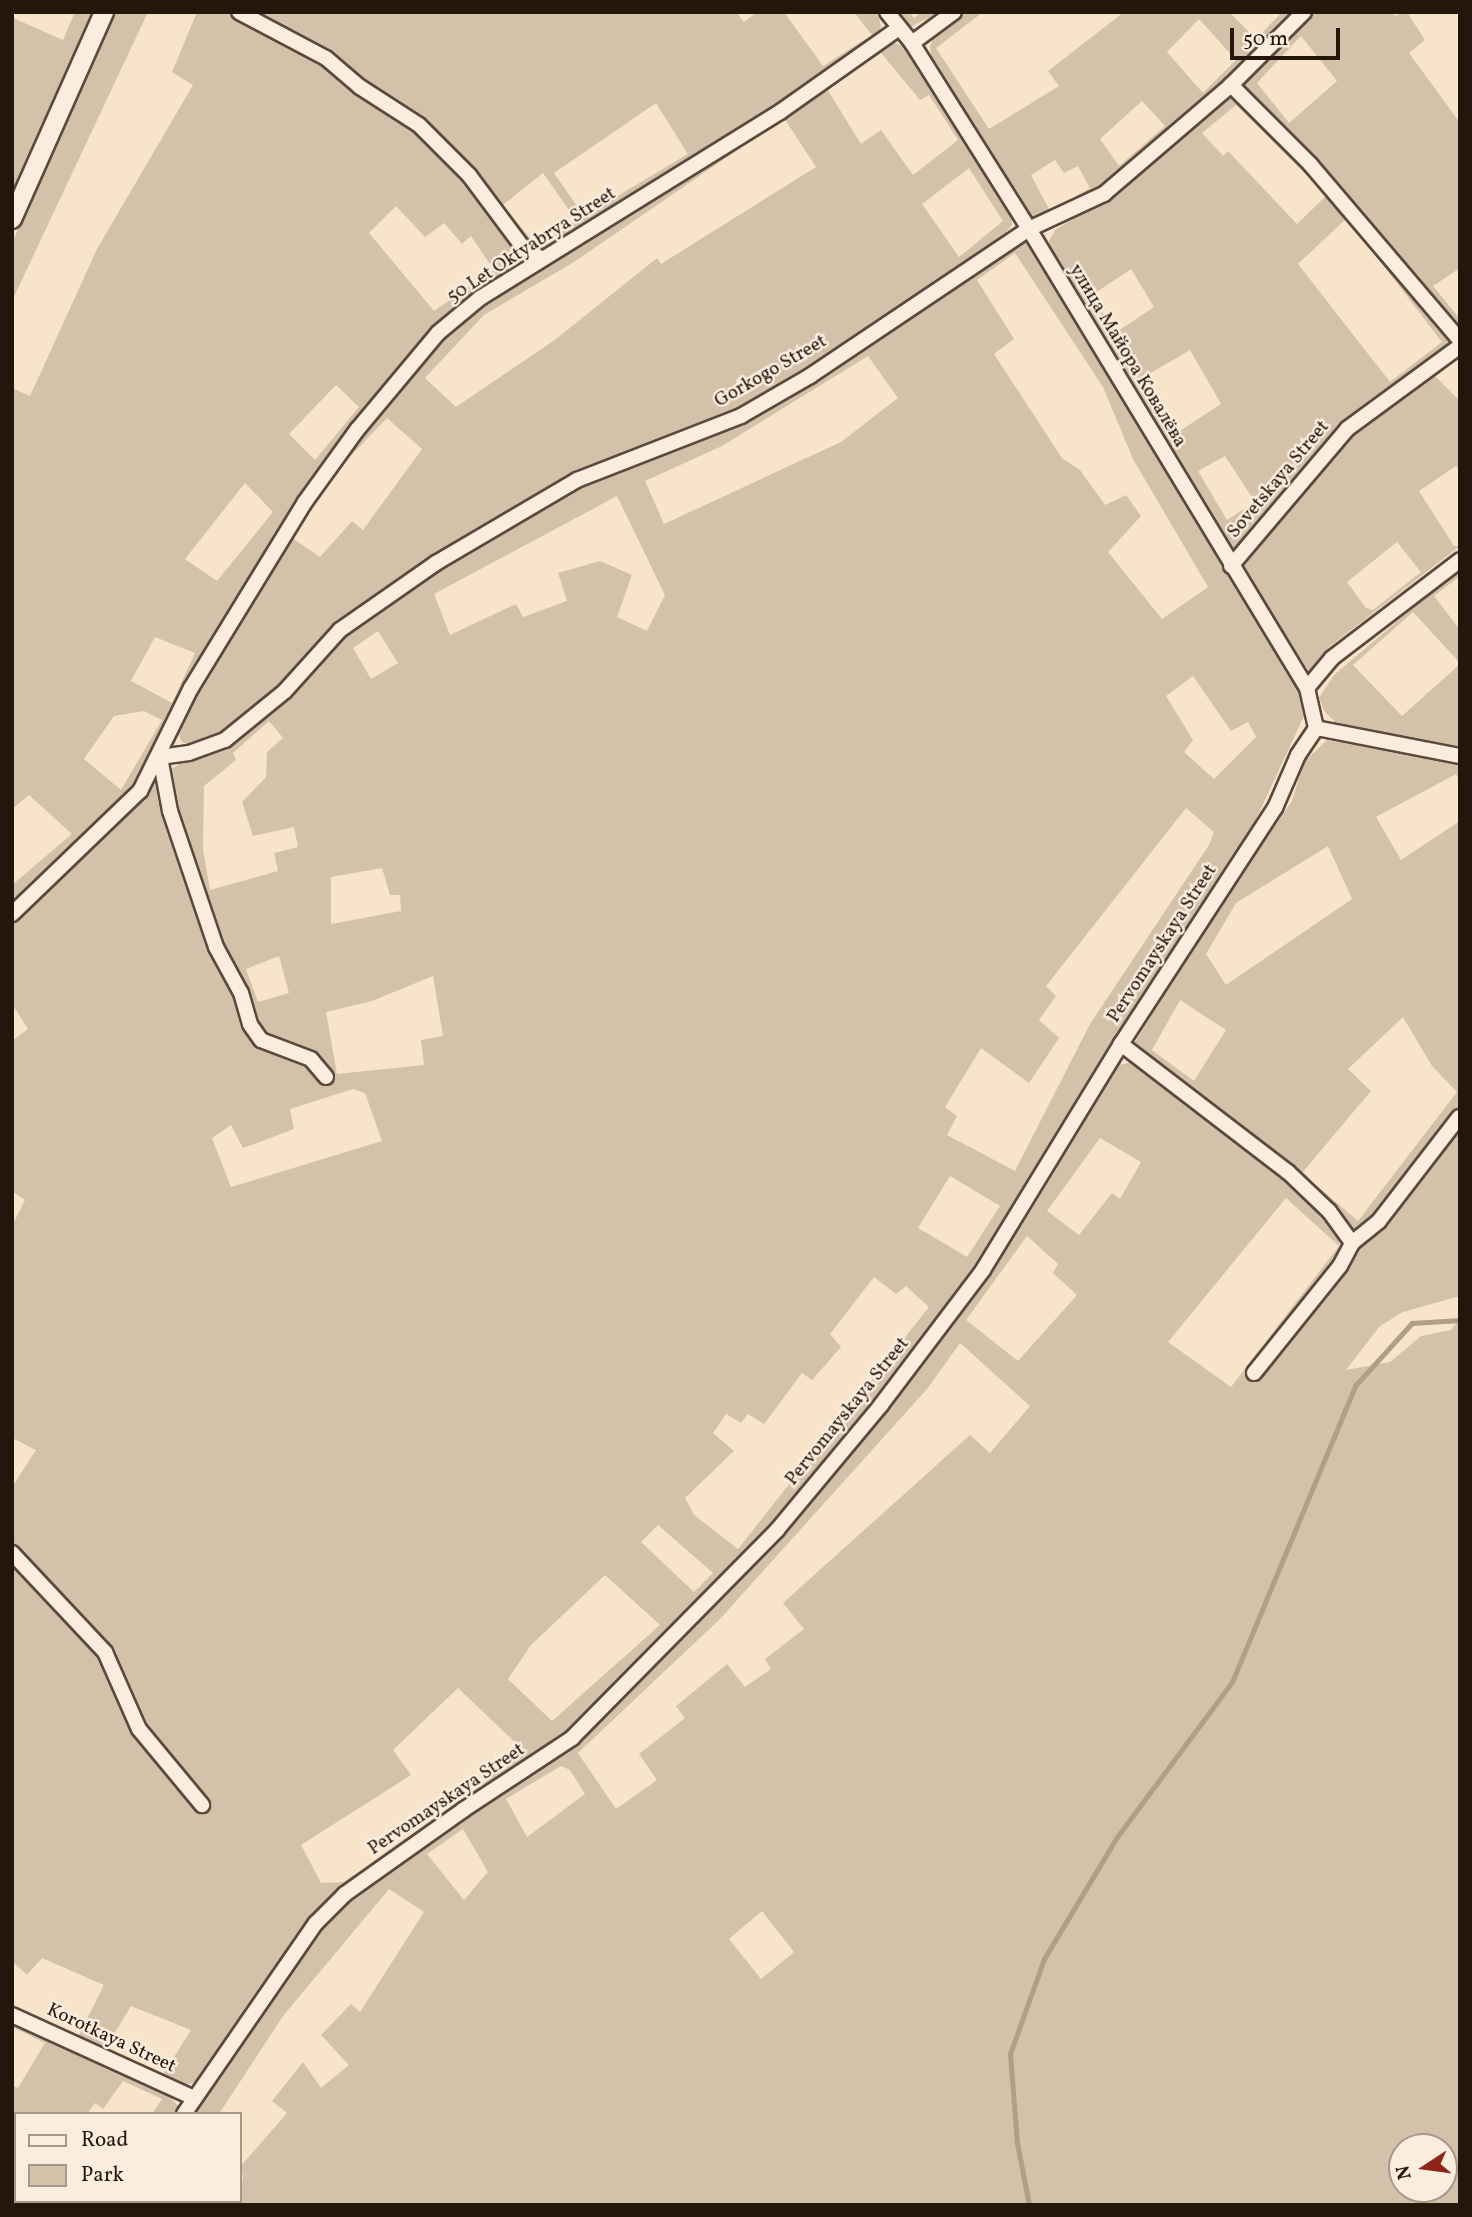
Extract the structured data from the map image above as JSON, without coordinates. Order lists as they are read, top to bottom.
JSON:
{
  "streets": {
    "street": [
      "50 Let Oktyabrya Street",
      "улица Майора Ковалёва",
      "Gorkogo Street",
      "Sovetskaya Street",
      "Pervomayskaya Street",
      "Korotkaya Street"
    ]
  },
  "crossings": [
    ["50 Let Oktyabrya Street", "улица Майора Ковалёва"],
    ["50 Let Oktyabrya Street", "Gorkogo Street"],
    ["улица Майора Ковалёва", "Gorkogo Street"],
    ["улица Майора Ковалёва", "Sovetskaya Street"],
    ["улица Майора Ковалёва", "Pervomayskaya Street"],
    ["Pervomayskaya Street", "Korotkaya Street"]
  ],
  "legend": ["Road", "Park"],
  "scale_bar": "50 m",
  "north": "left"
}
